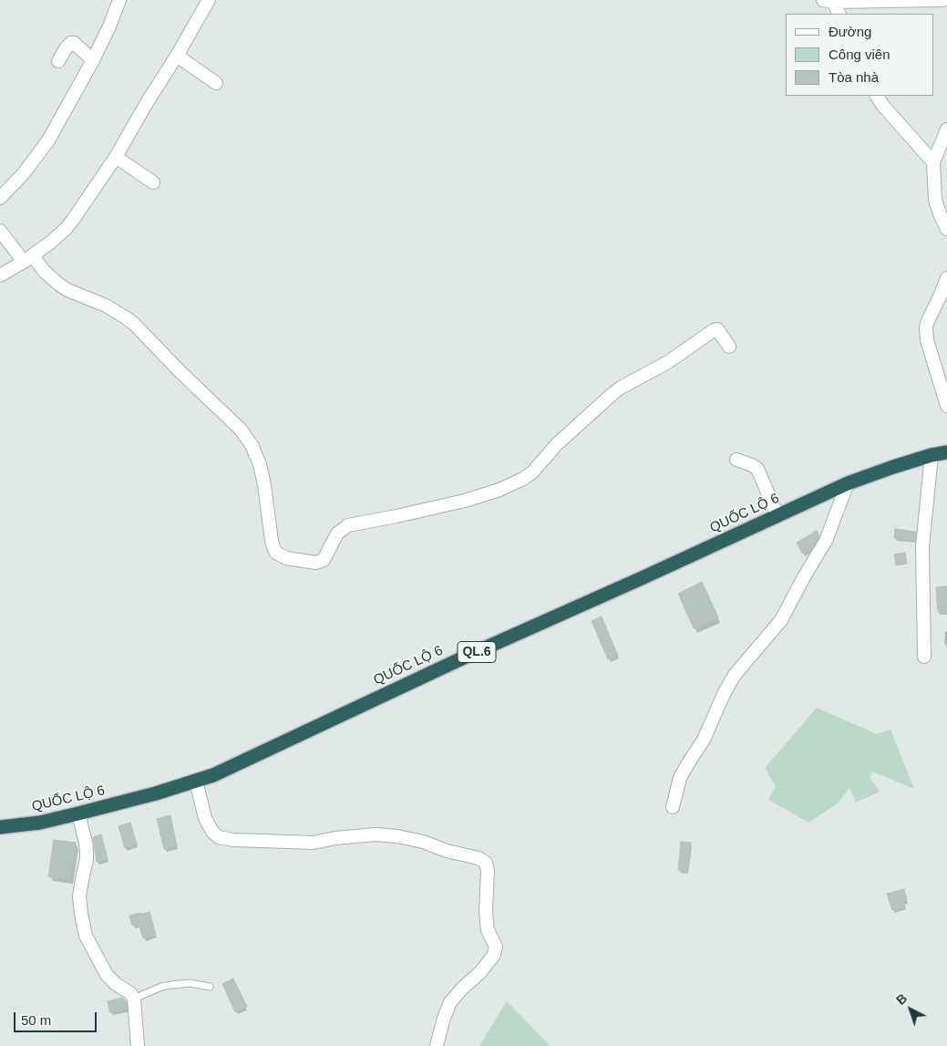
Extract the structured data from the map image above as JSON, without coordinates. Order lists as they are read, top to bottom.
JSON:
{
  "streets": {
    "highway": ["QUỐC LỘ 6", "QL.6"]
  },
  "legend": ["Đường", "Công viên", "Tòa nhà"],
  "scale_bar": "50 m",
  "north": "top left"
}
